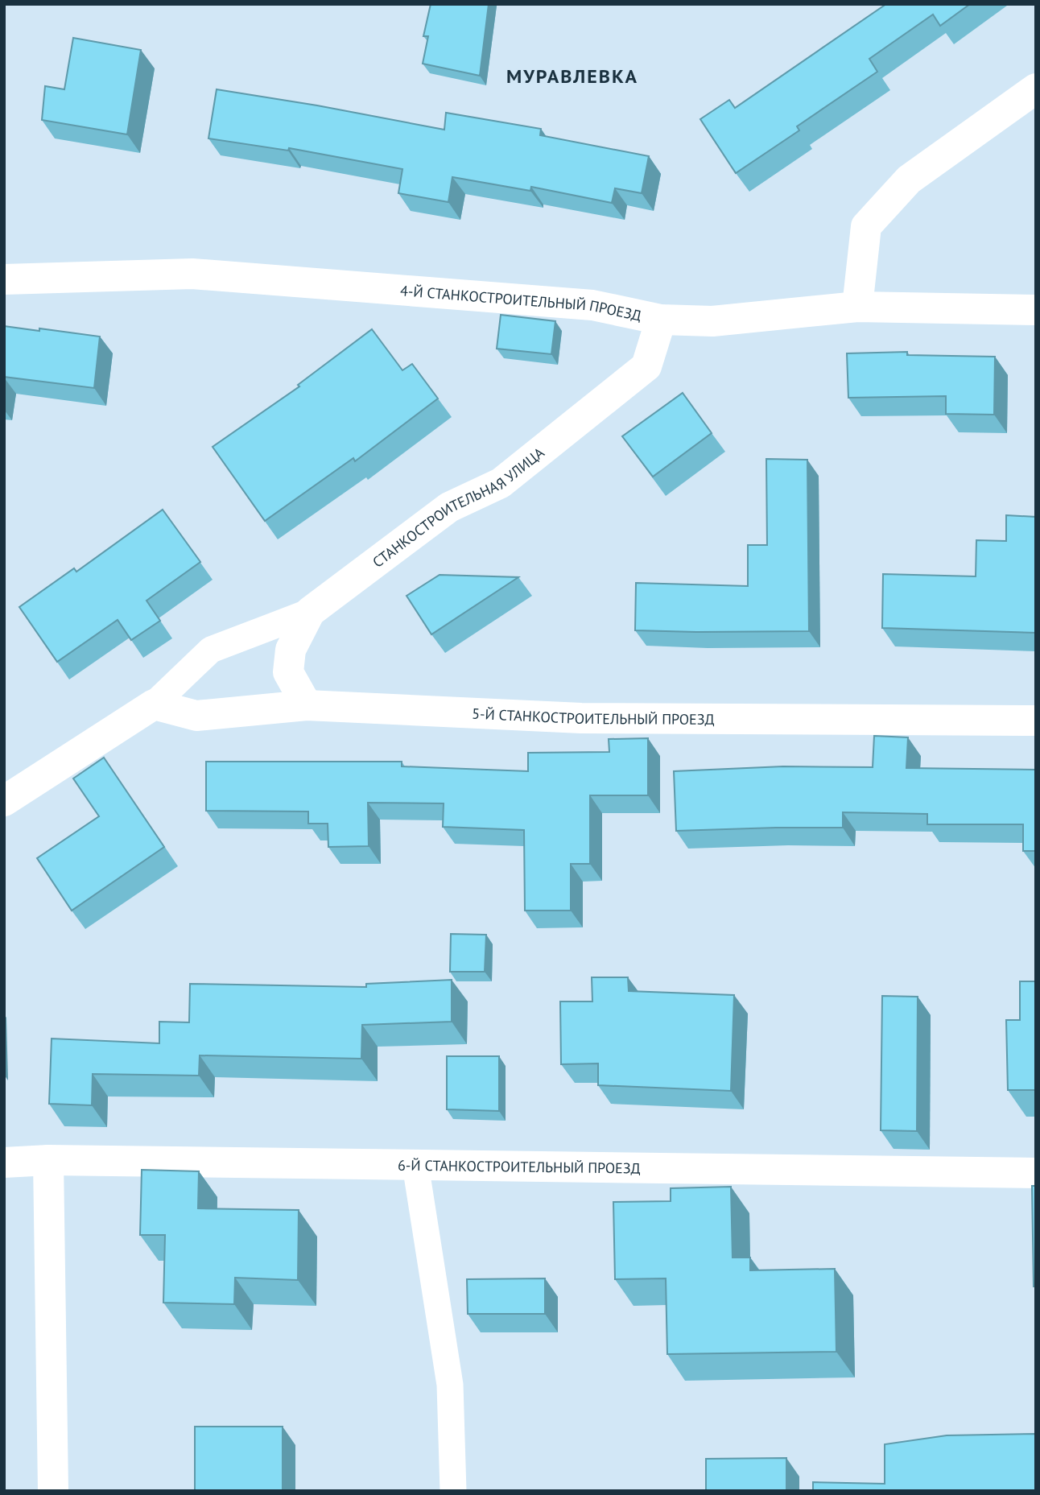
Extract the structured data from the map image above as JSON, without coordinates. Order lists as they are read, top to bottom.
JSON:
{
  "streets": {
    "street": [
      "4-Й СТАНКОСТРОИТЕЛЬНЫЙ ПРОЕЗД",
      "СТАНКОСТРОИТЕЛЬНАЯ УЛИЦА",
      "5-Й СТАНКОСТРОИТЕЛЬНЫЙ ПРОЕЗД",
      "6-Й СТАНКОСТРОИТЕЛЬНЫЙ ПРОЕЗД"
    ]
  },
  "crossings": [
    ["4-Й СТАНКОСТРОИТЕЛЬНЫЙ ПРОЕЗД", "СТАНКОСТРОИТЕЛЬНАЯ УЛИЦА"],
    ["СТАНКОСТРОИТЕЛЬНАЯ УЛИЦА", "5-Й СТАНКОСТРОИТЕЛЬНЫЙ ПРОЕЗД"]
  ],
  "districts": ["МУРАВЛЕВКА"]
}
